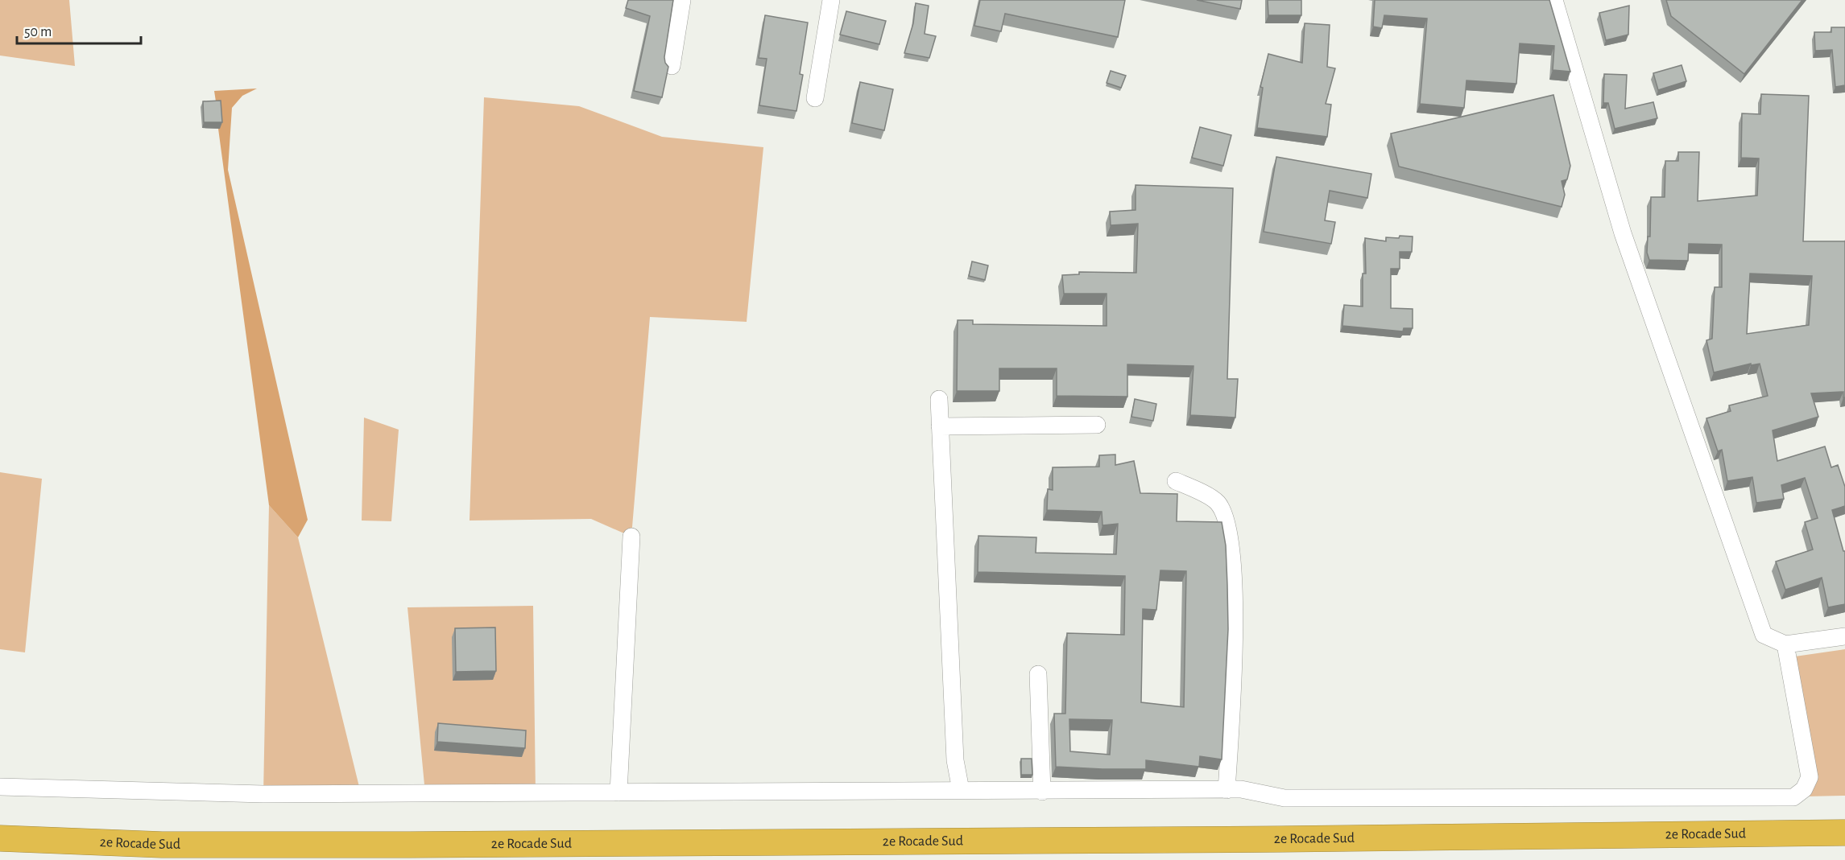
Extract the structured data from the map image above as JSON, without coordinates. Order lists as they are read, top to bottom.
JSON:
{
  "streets": {
    "highway": ["2e Rocade Sud"]
  },
  "scale_bar": "50 m"
}
